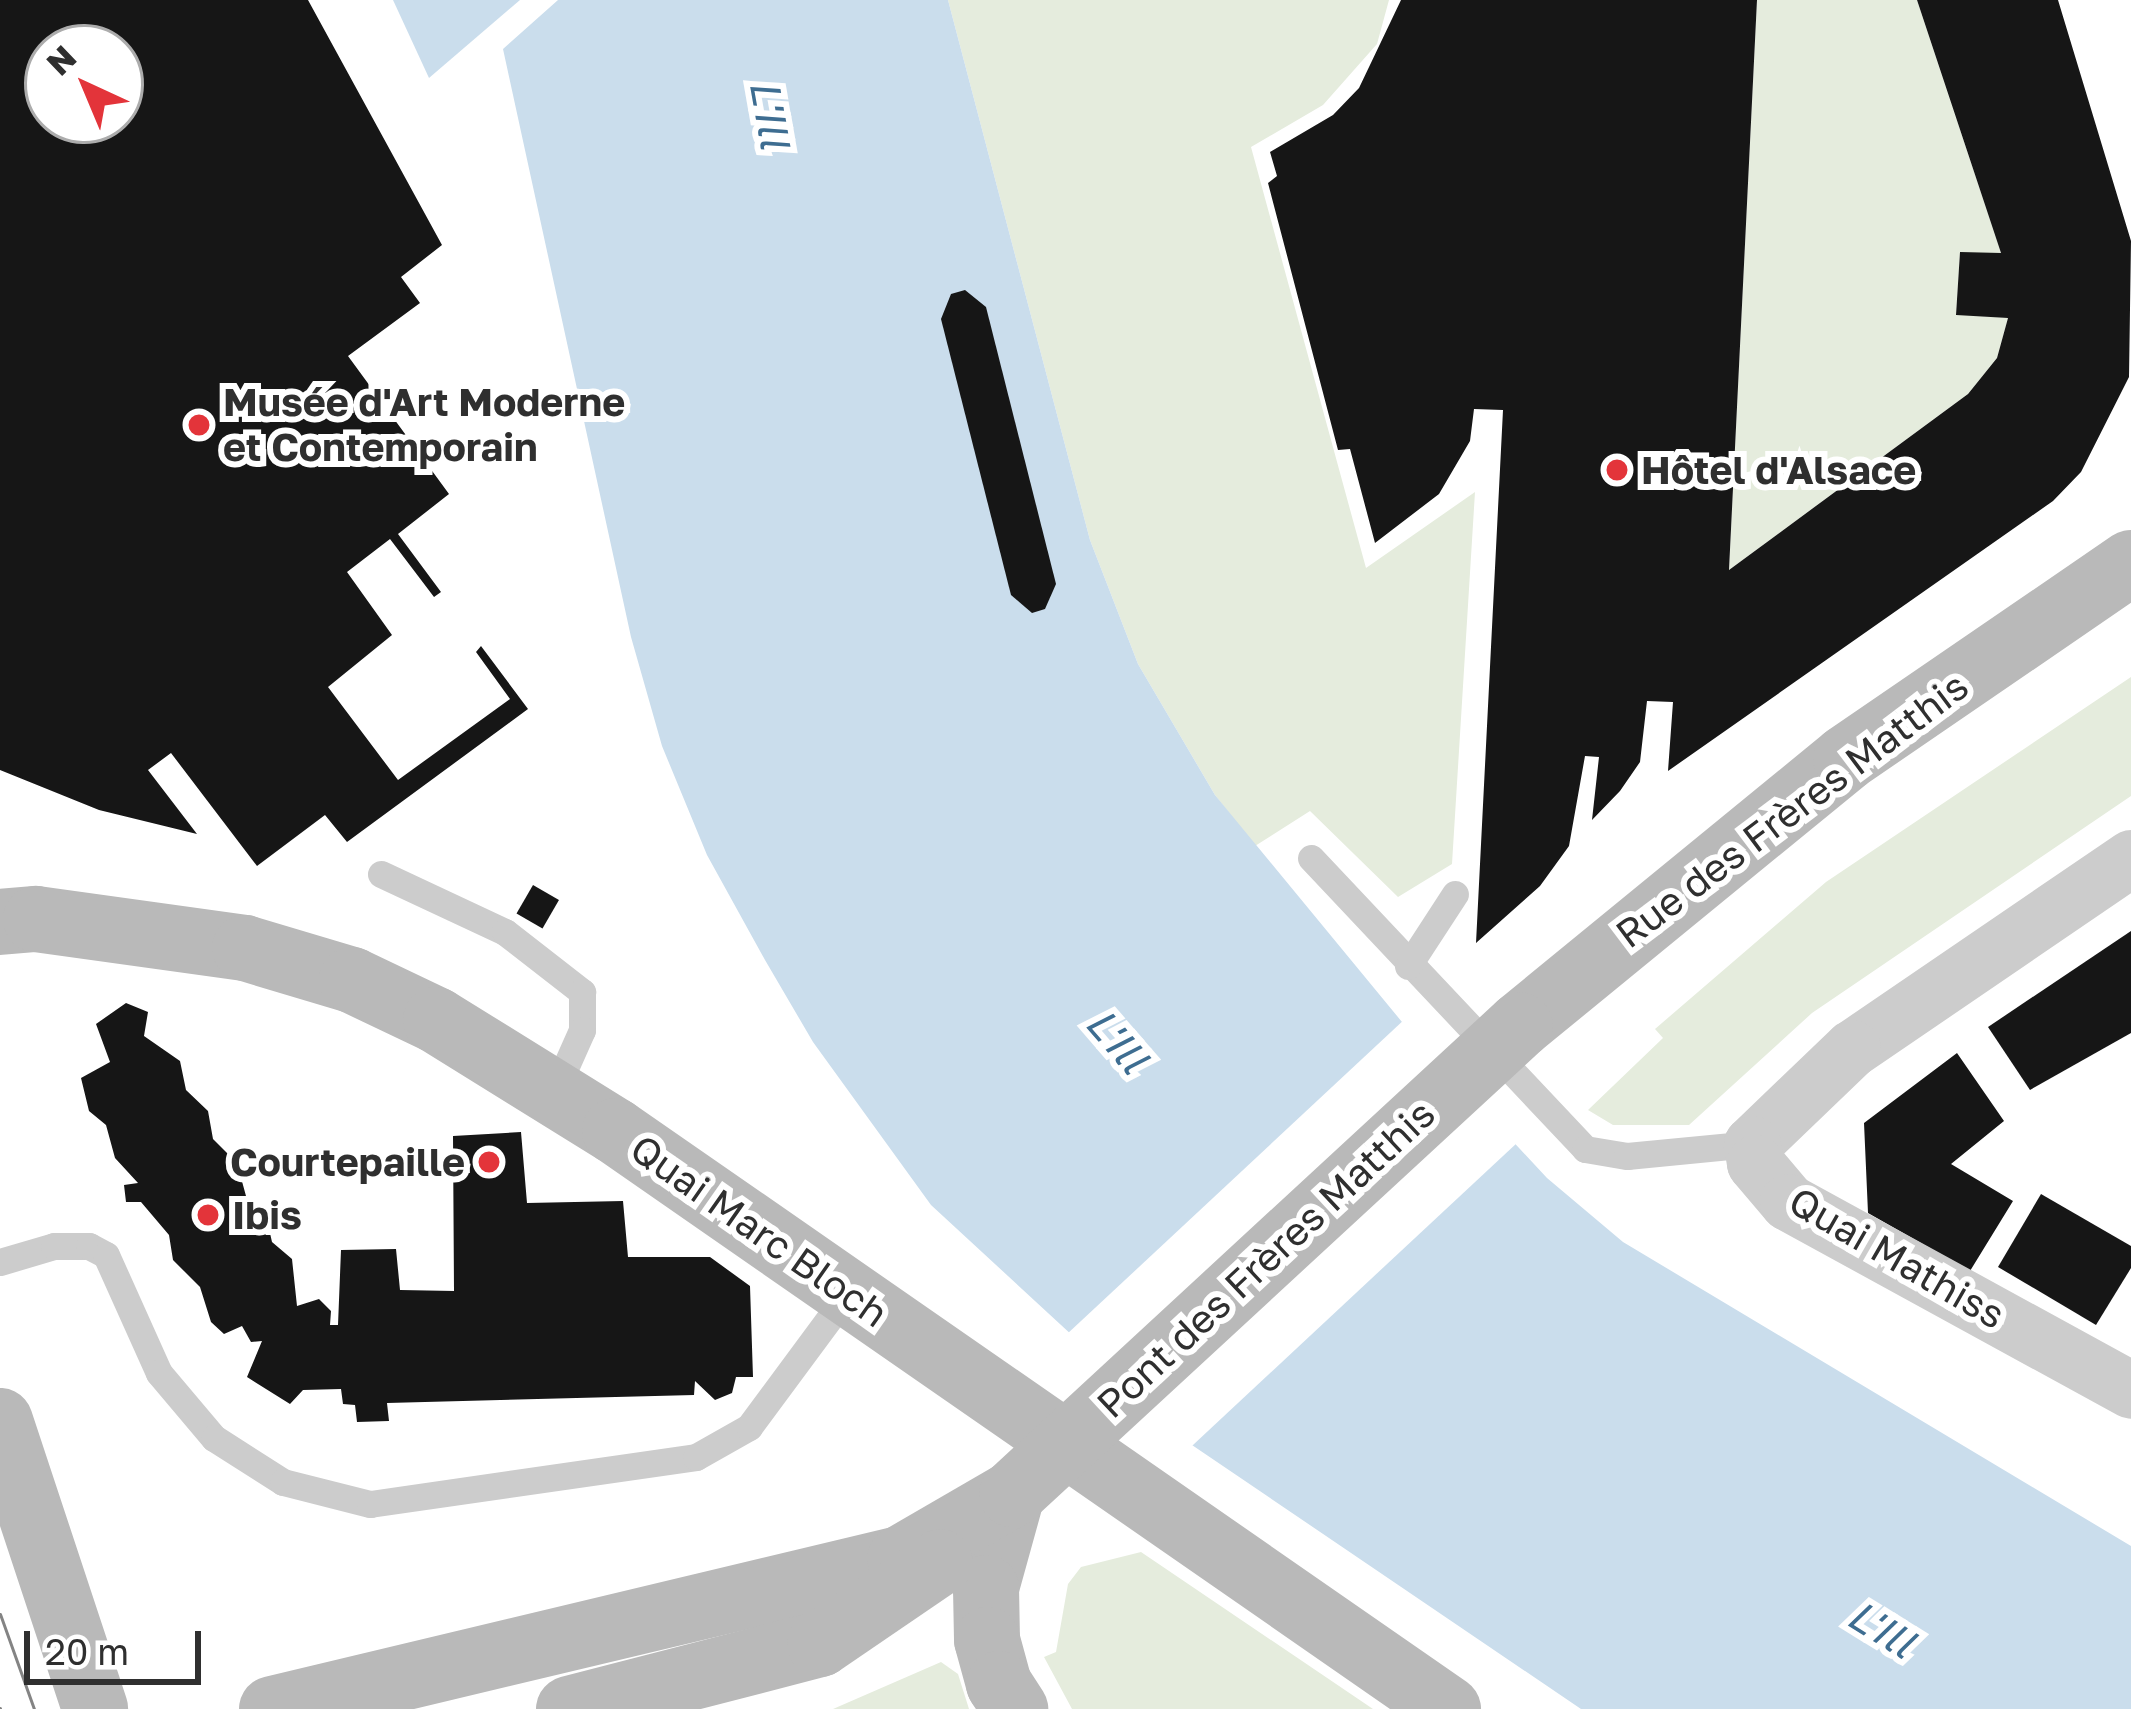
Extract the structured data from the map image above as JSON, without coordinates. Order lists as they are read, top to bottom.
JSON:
{
  "streets": {
    "street": [
      "Rue des Frères Matthis",
      "Quai Marc Bloch",
      "Quai Mathiss",
      "Pont des Frères Matthis"
    ]
  },
  "crossings": [
    ["Rue des Frères Matthis", "Pont des Frères Matthis"]
  ],
  "water": ["L'Ill"],
  "places": [
    "Musée d'Art Moderne et Contemporain",
    "Hôtel d'Alsace",
    "Courtepaille",
    "Ibis"
  ],
  "scale_bar": "20 m",
  "north": "top left"
}
